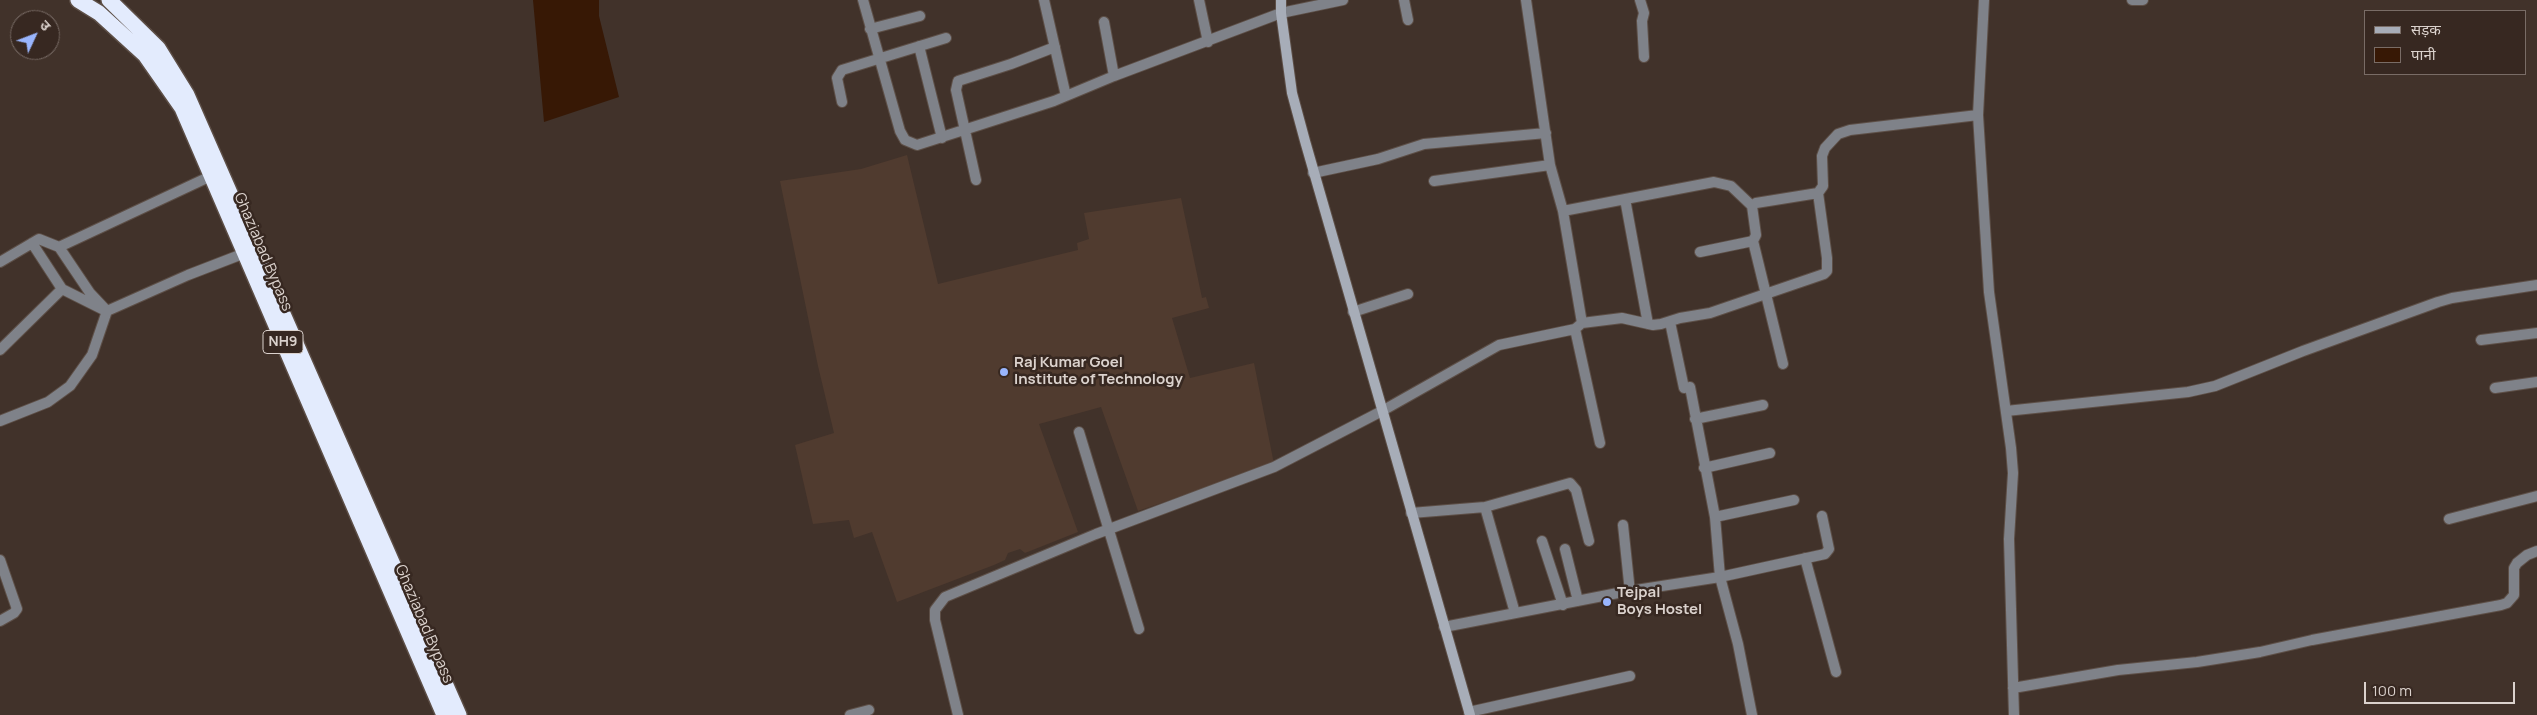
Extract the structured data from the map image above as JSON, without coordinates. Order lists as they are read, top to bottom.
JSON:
{
  "streets": {
    "highway": ["Ghaziabad Bypass", "NH9"]
  },
  "places": ["Raj Kumar Goel Institute of Technology", "Tejpal Boys Hostel"],
  "legend": ["सड़क", "पानी"],
  "scale_bar": "100 m",
  "north": "top right"
}
